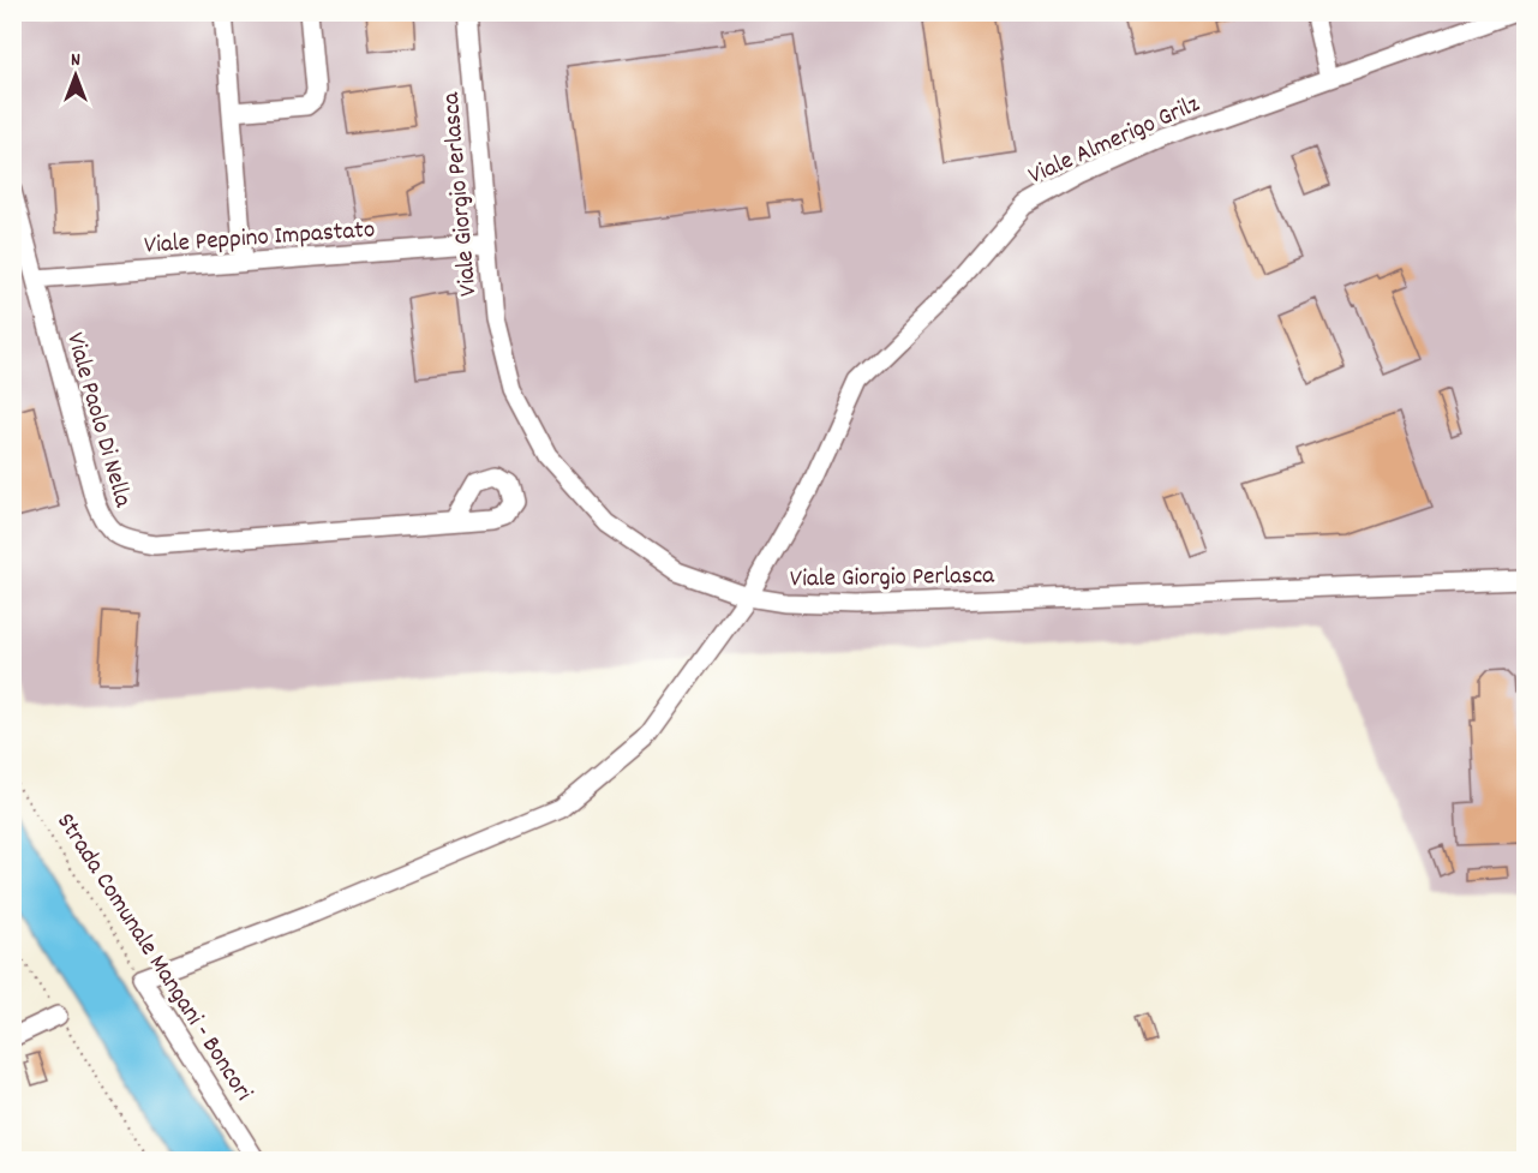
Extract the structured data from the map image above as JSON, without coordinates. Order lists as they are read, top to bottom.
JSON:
{
  "streets": {
    "street": [
      "Viale Almerigo Grilz",
      "Viale Giorgio Perlasca",
      "Viale Peppino Impastato",
      "Viale Paolo Di Nella",
      "Strada Comunale Mangani - Boncori"
    ]
  },
  "crossings": [
    ["Viale Almerigo Grilz", "Viale Giorgio Perlasca"],
    ["Viale Almerigo Grilz", "Strada Comunale Mangani - Boncori"],
    ["Viale Giorgio Perlasca", "Viale Peppino Impastato"],
    ["Viale Peppino Impastato", "Viale Paolo Di Nella"]
  ],
  "north": "top"
}
